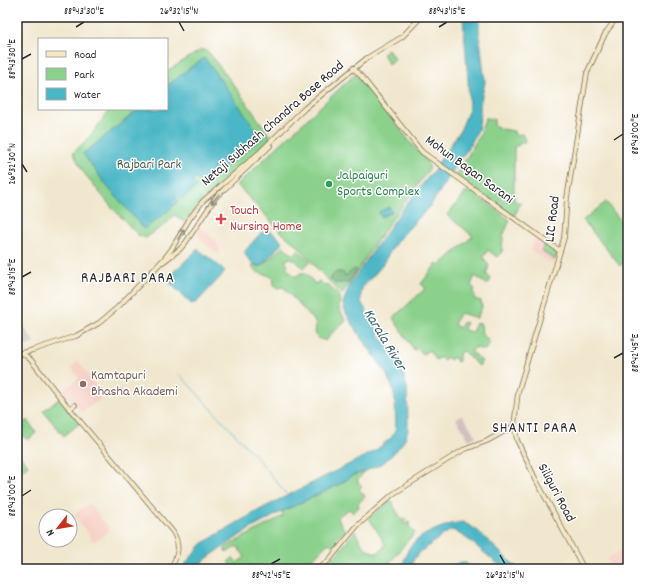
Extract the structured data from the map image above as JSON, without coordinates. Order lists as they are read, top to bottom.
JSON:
{
  "streets": {
    "street": [
      "Netaji Subhash Chandra Bose Road",
      "Mohun Bagan Sarani",
      "LIC Road",
      "Siliguri Road"
    ]
  },
  "crossings": [
    ["Netaji Subhash Chandra Bose Road", "Mohun Bagan Sarani"],
    ["Mohun Bagan Sarani", "LIC Road"],
    ["LIC Road", "Siliguri Road"]
  ],
  "districts": ["RAJBARI PARA", "SHANTI PARA"],
  "water": ["Karala River"],
  "parks": ["Rajbari Park"],
  "places": {
    "other": ["Jalpaiguri Sports Complex", "Kamtapuri Bhasha Akademi"],
    "health": ["Touch Nursing Home"]
  },
  "legend": ["Road", "Park", "Water"],
  "north": "bottom left",
  "coordinates": [
    "88°43'30\"E",
    "26°32'15\"N",
    "88°43'15\"E",
    "88°43'00\"E",
    "26°32'30\"N",
    "88°42'45\"E"
  ]
}
